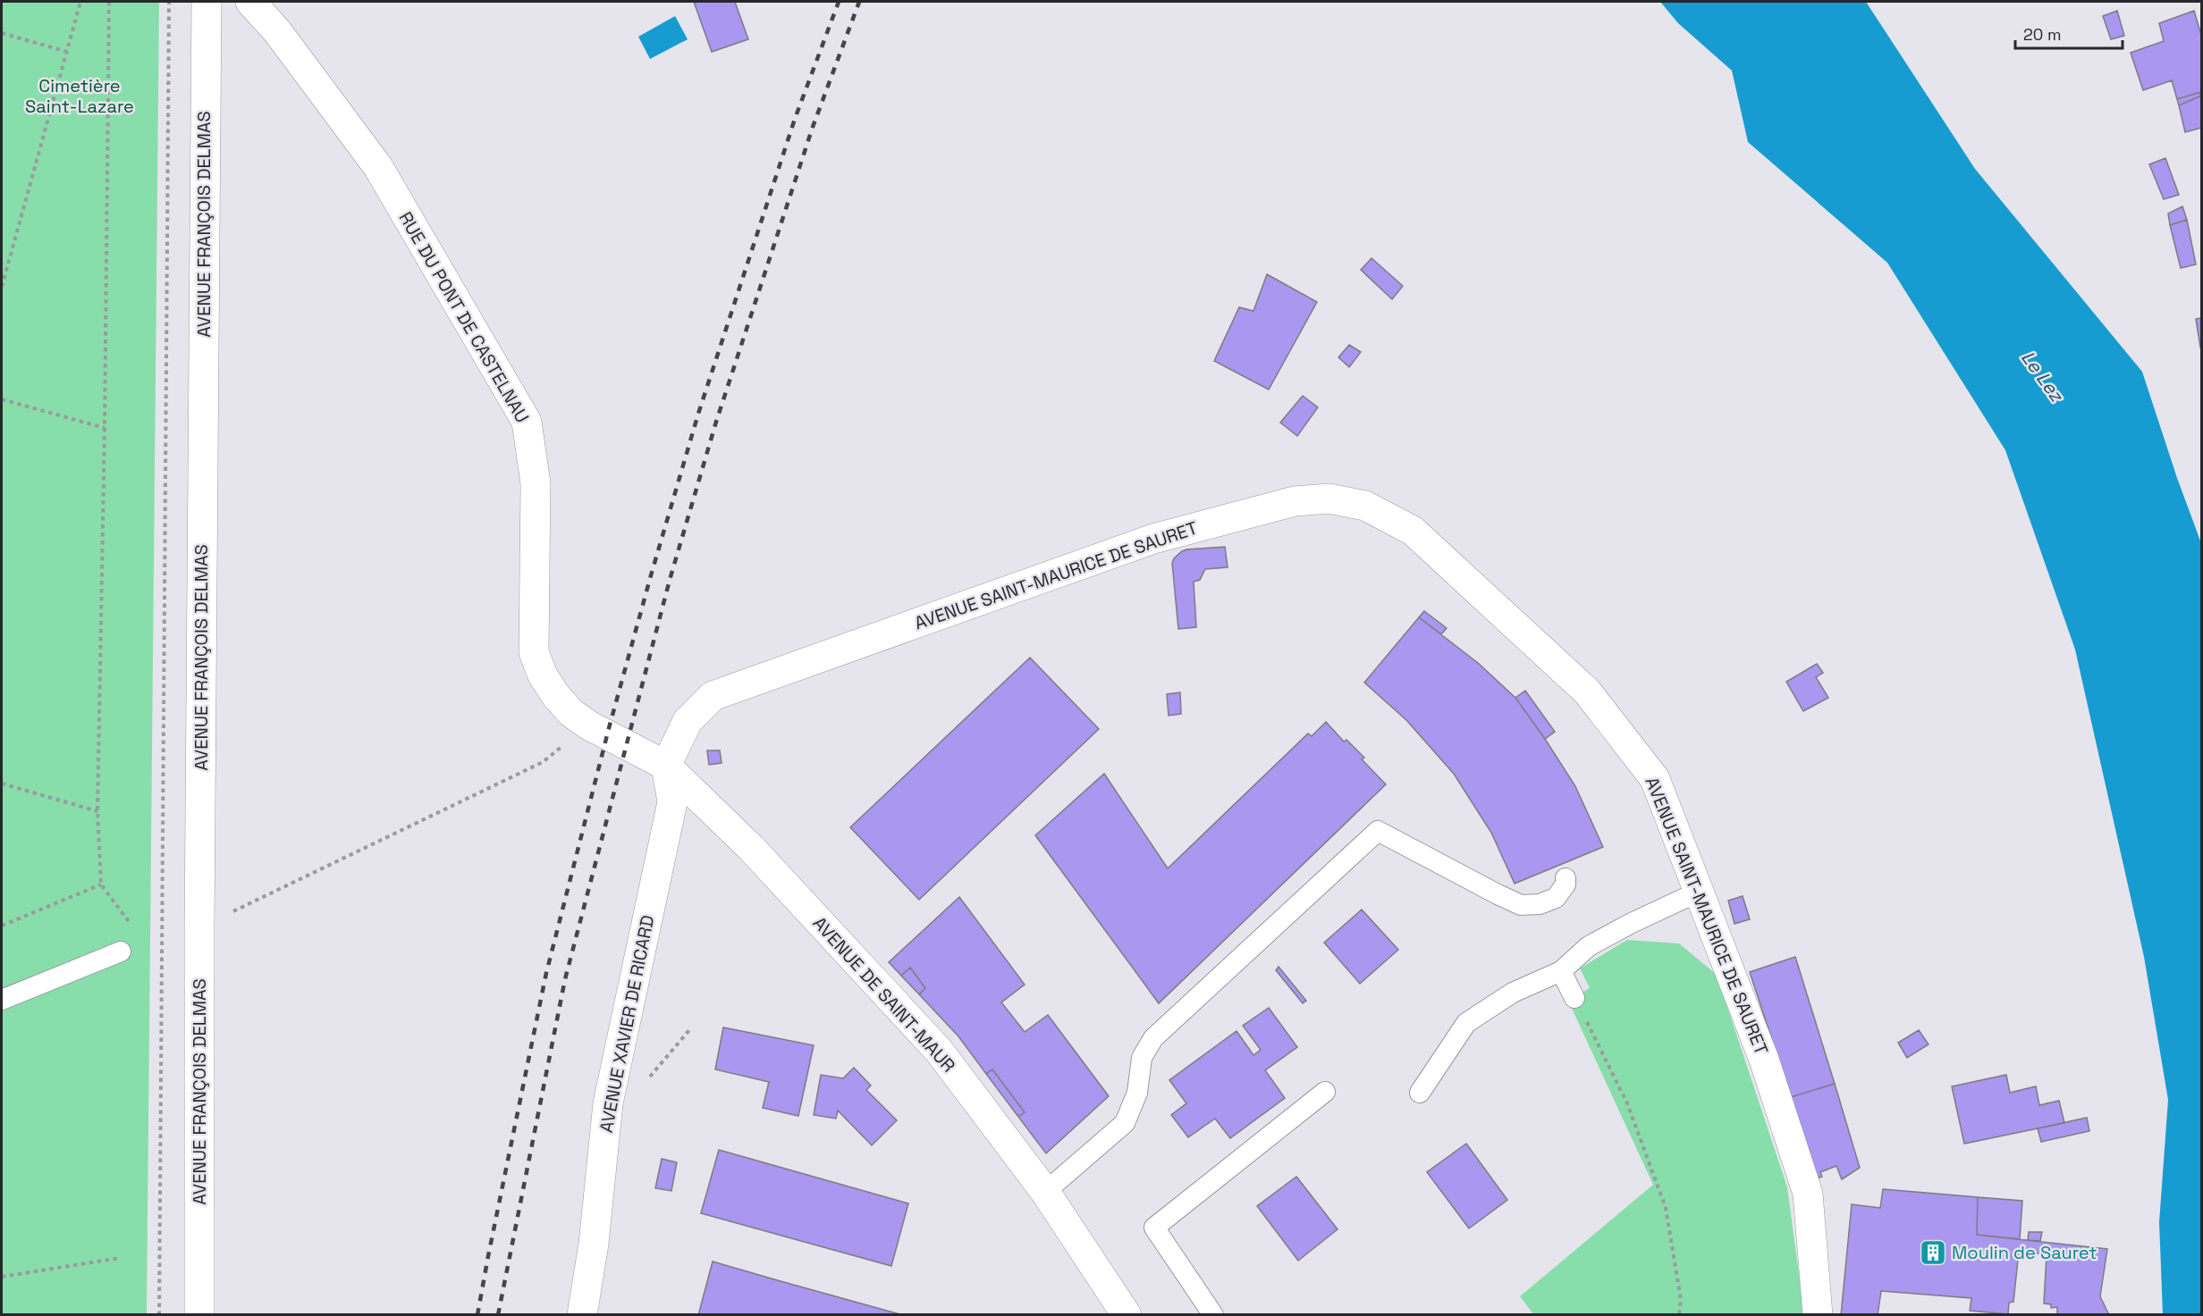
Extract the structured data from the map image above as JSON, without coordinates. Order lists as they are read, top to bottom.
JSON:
{
  "streets": {
    "street": [
      "AVENUE FRANÇOIS DELMAS",
      "RUE DU PONT DE CASTELNAU",
      "AVENUE SAINT-MAURICE DE SAURET",
      "AVENUE DE SAINT-MAUR",
      "AVENUE XAVIER DE RICARD"
    ]
  },
  "crossings": [
    ["RUE DU PONT DE CASTELNAU", "AVENUE DE SAINT-MAUR"],
    ["AVENUE SAINT-MAURICE DE SAURET", "AVENUE DE SAINT-MAUR"],
    ["AVENUE SAINT-MAURICE DE SAURET", "AVENUE XAVIER DE RICARD"],
    ["AVENUE DE SAINT-MAUR", "AVENUE XAVIER DE RICARD"]
  ],
  "water": ["Le Lez"],
  "parks": ["Cimetière Saint-Lazare"],
  "places": {
    "building": ["Moulin de Sauret"]
  },
  "scale_bar": "20 m"
}
